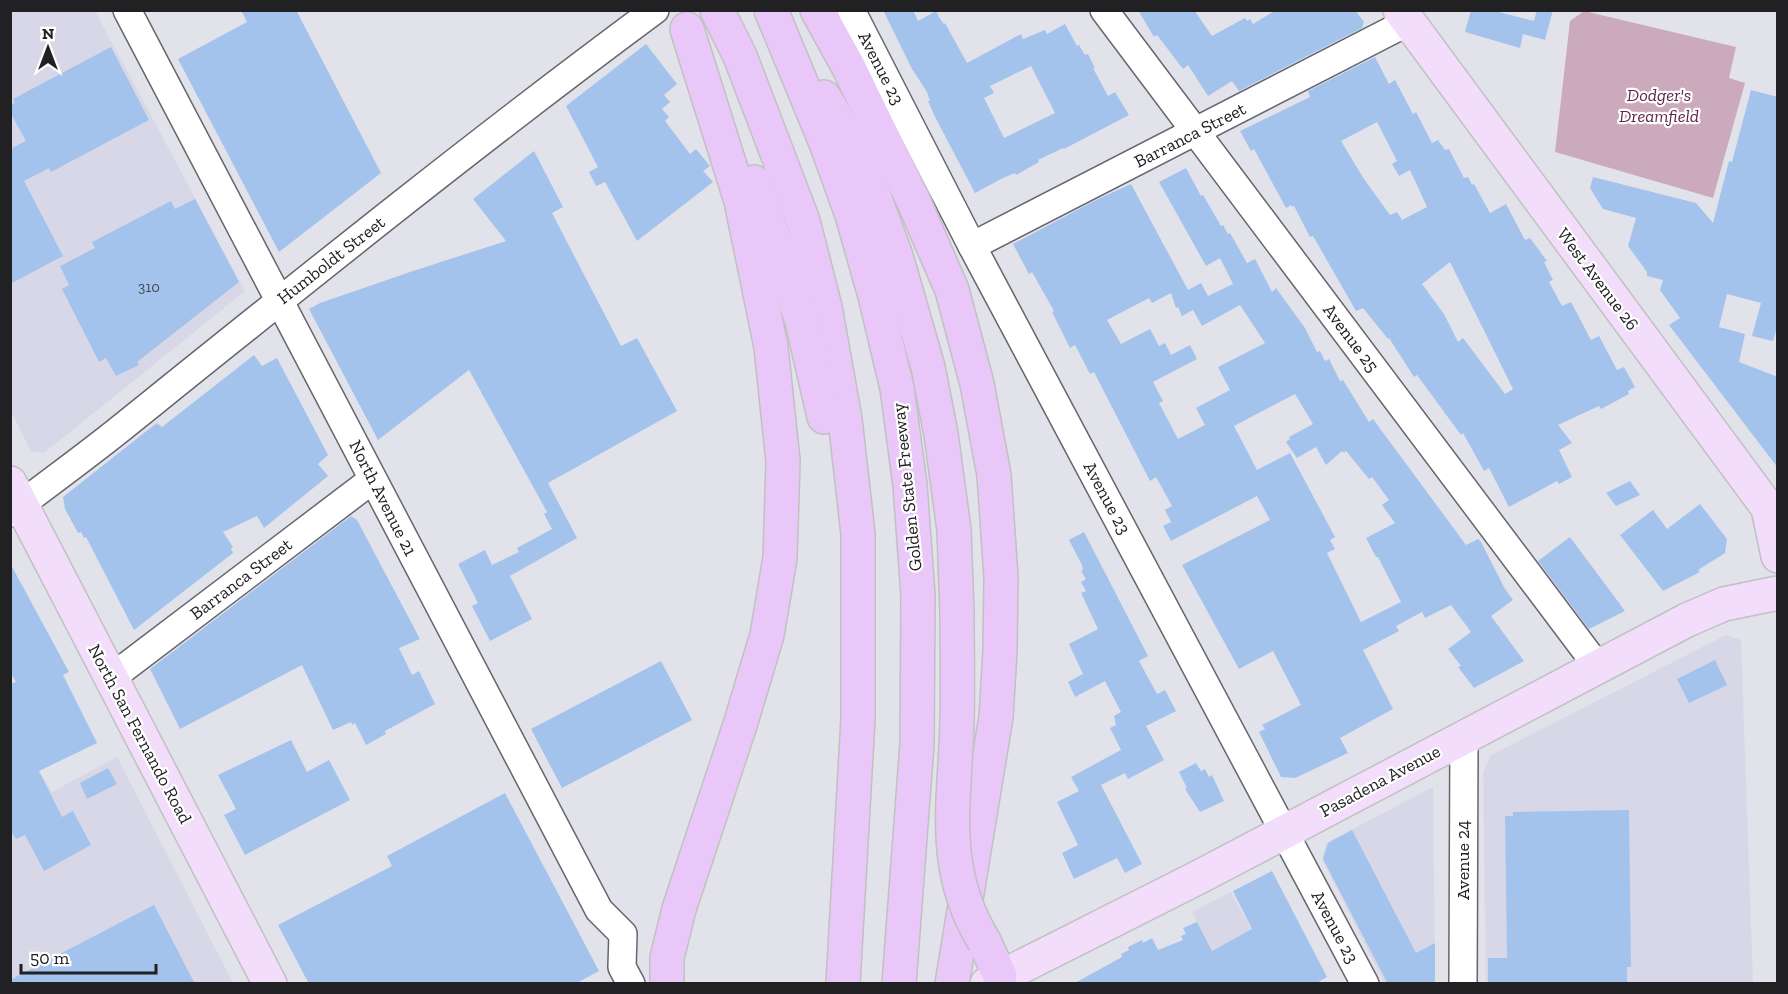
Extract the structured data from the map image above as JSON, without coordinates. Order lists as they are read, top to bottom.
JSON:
{
  "streets": {
    "highway": ["Golden State Freeway"],
    "main road": ["West Avenue 26", "North San Fernando Road", "Pasadena Avenue"],
    "street": [
      "Avenue 23",
      "Barranca Street",
      "Humboldt Street",
      "Avenue 25",
      "North Avenue 21",
      "Avenue 24"
    ]
  },
  "crossings": [
    ["Avenue 23", "Barranca Street"],
    ["Avenue 23", "Pasadena Avenue"],
    ["Barranca Street", "West Avenue 26"],
    ["Barranca Street", "Avenue 25"],
    ["Barranca Street", "North Avenue 21"],
    ["Barranca Street", "North San Fernando Road"],
    ["Humboldt Street", "North Avenue 21"],
    ["Humboldt Street", "North San Fernando Road"],
    ["Avenue 25", "Pasadena Avenue"],
    ["Pasadena Avenue", "Avenue 24"]
  ],
  "parks": ["Dodger's Dreamfield"],
  "house_numbers": ["310"],
  "scale_bar": "50 m",
  "north": "top"
}
